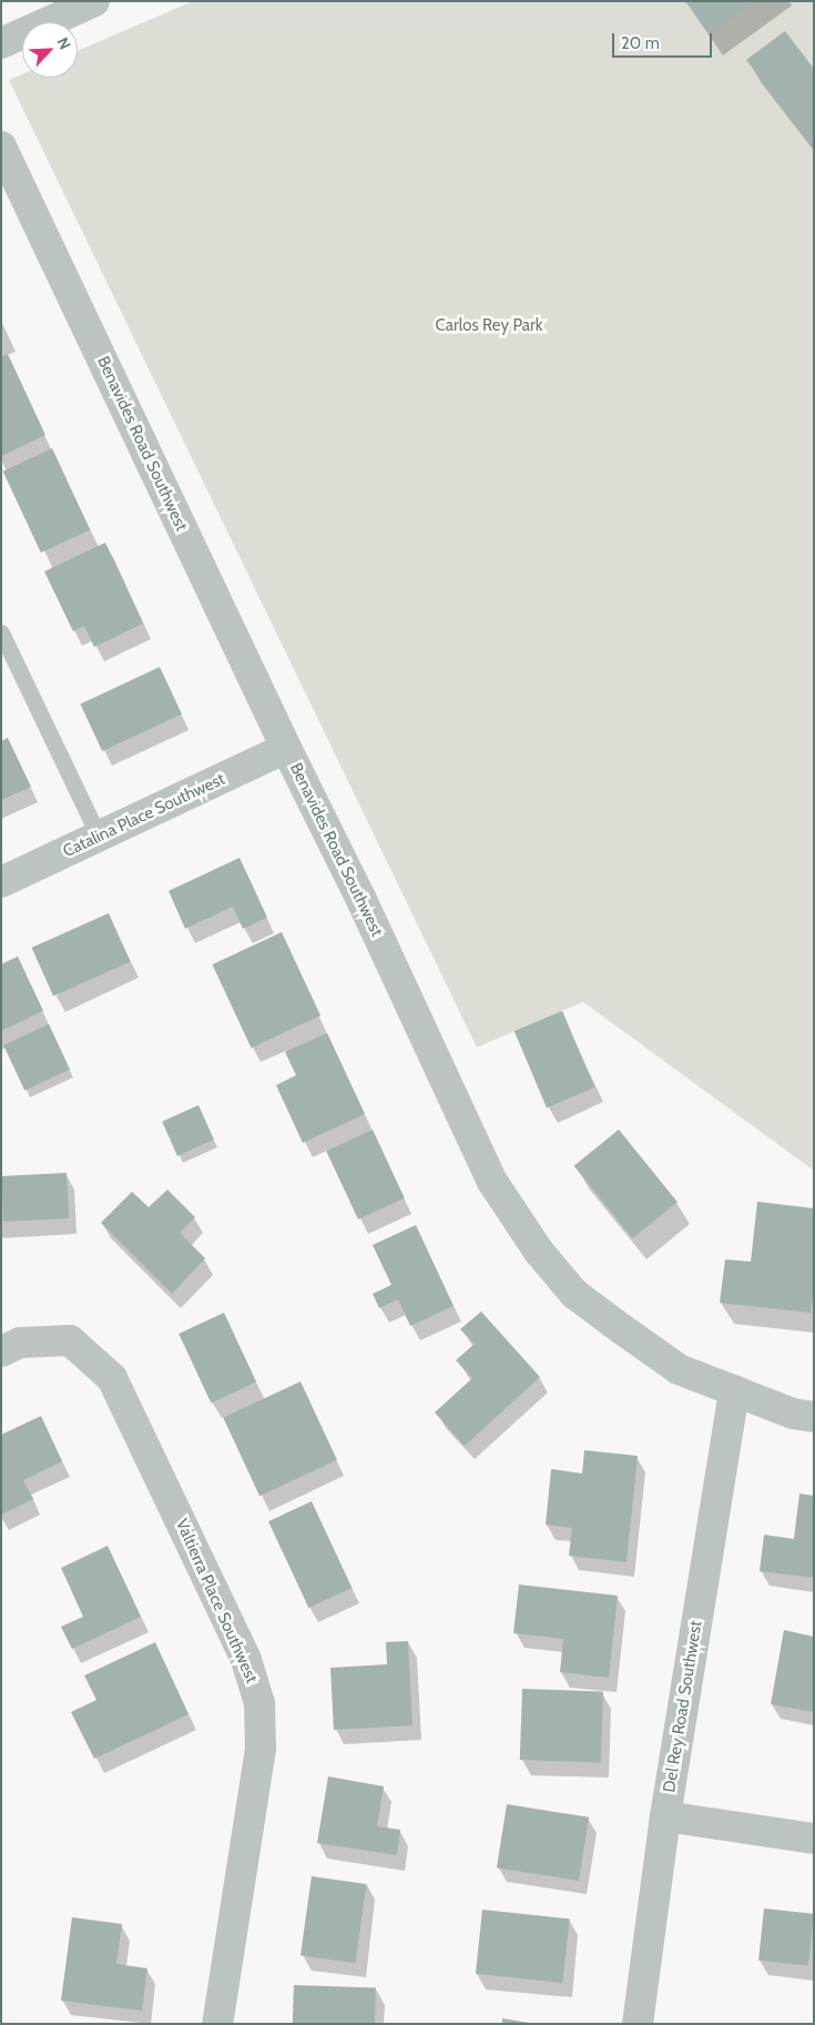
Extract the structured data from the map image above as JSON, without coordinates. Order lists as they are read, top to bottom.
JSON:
{
  "streets": {
    "street": [
      "Benavides Road Southwest",
      "Catalina Place Southwest",
      "Valtierra Place Southwest",
      "Del Rey Road Southwest"
    ]
  },
  "crossings": [
    ["Benavides Road Southwest", "Catalina Place Southwest"],
    ["Benavides Road Southwest", "Del Rey Road Southwest"]
  ],
  "parks": ["Carlos Rey Park"],
  "scale_bar": "20 m",
  "north": "top right"
}
